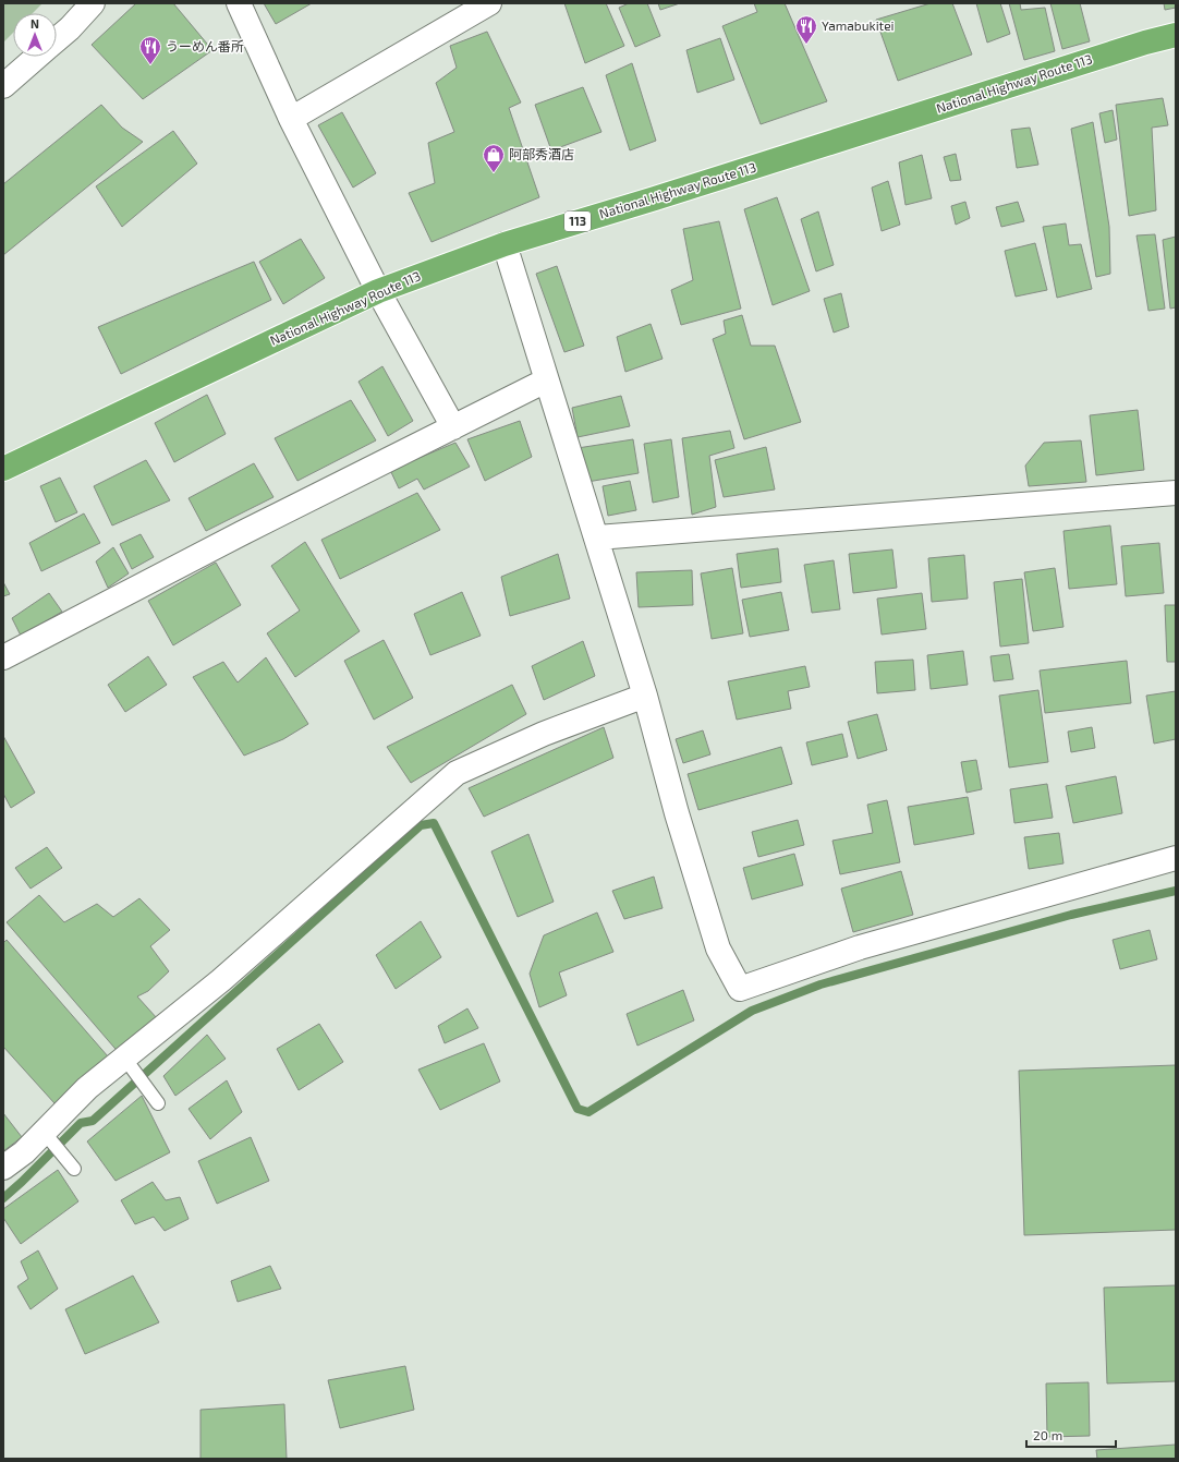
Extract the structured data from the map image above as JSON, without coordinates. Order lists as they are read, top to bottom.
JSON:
{
  "streets": {
    "highway": ["National Highway Route 113", "113"]
  },
  "places": {
    "restaurant": ["Yamabukitei", "うーめん番所"],
    "shop": ["阿部秀酒店"]
  },
  "scale_bar": "20 m",
  "north": "top"
}
